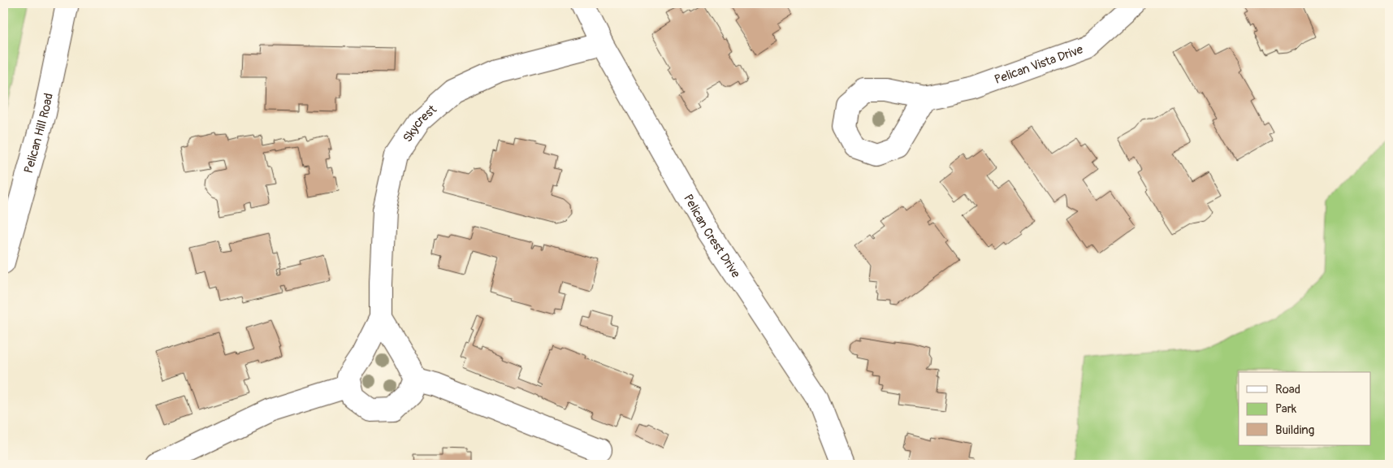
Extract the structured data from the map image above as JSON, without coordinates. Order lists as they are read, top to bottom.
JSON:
{
  "streets": {
    "street": [
      "Pelican Vista Drive",
      "Skycrest",
      "Pelican Hill Road",
      "Pelican Crest Drive"
    ]
  },
  "crossings": [
    ["Skycrest", "Pelican Crest Drive"]
  ],
  "legend": ["Road", "Park", "Building"]
}
